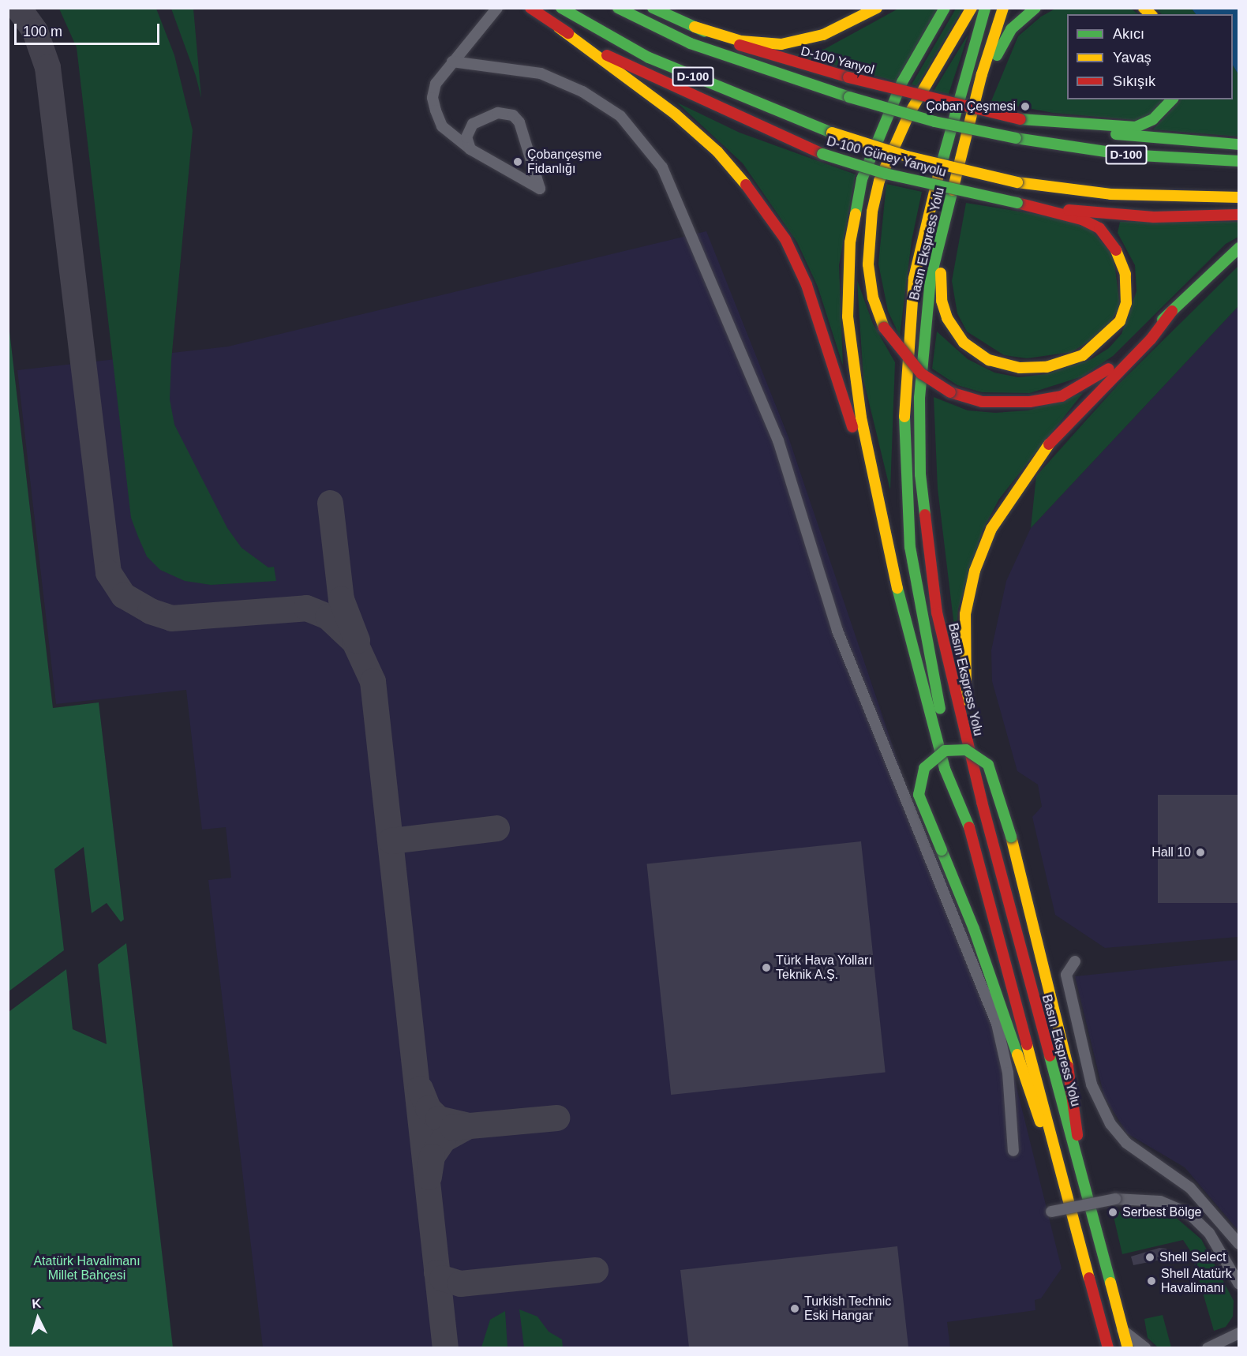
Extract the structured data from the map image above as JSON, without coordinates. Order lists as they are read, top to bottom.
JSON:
{
  "streets": {
    "main road": [
      "D-100 Yanyol",
      "D-100",
      "D-100 Güney Yanyolu",
      "Basın Ekspress Yolu"
    ]
  },
  "parks": ["Atatürk Havalimanı Millet Bahçesi"],
  "places": [
    "Çoban Çeşmesi",
    "Çobançeşme Fidanlığı",
    "Hall 10",
    "Türk Hava Yolları Teknik A.Ş.",
    "Serbest Bölge",
    "Shell Select",
    "Shell Atatürk Havalimanı",
    "Turkish Technic Eski Hangar"
  ],
  "legend": ["Akıcı", "Yavaş", "Sıkışık"],
  "scale_bar": "100 m",
  "north": "top"
}
